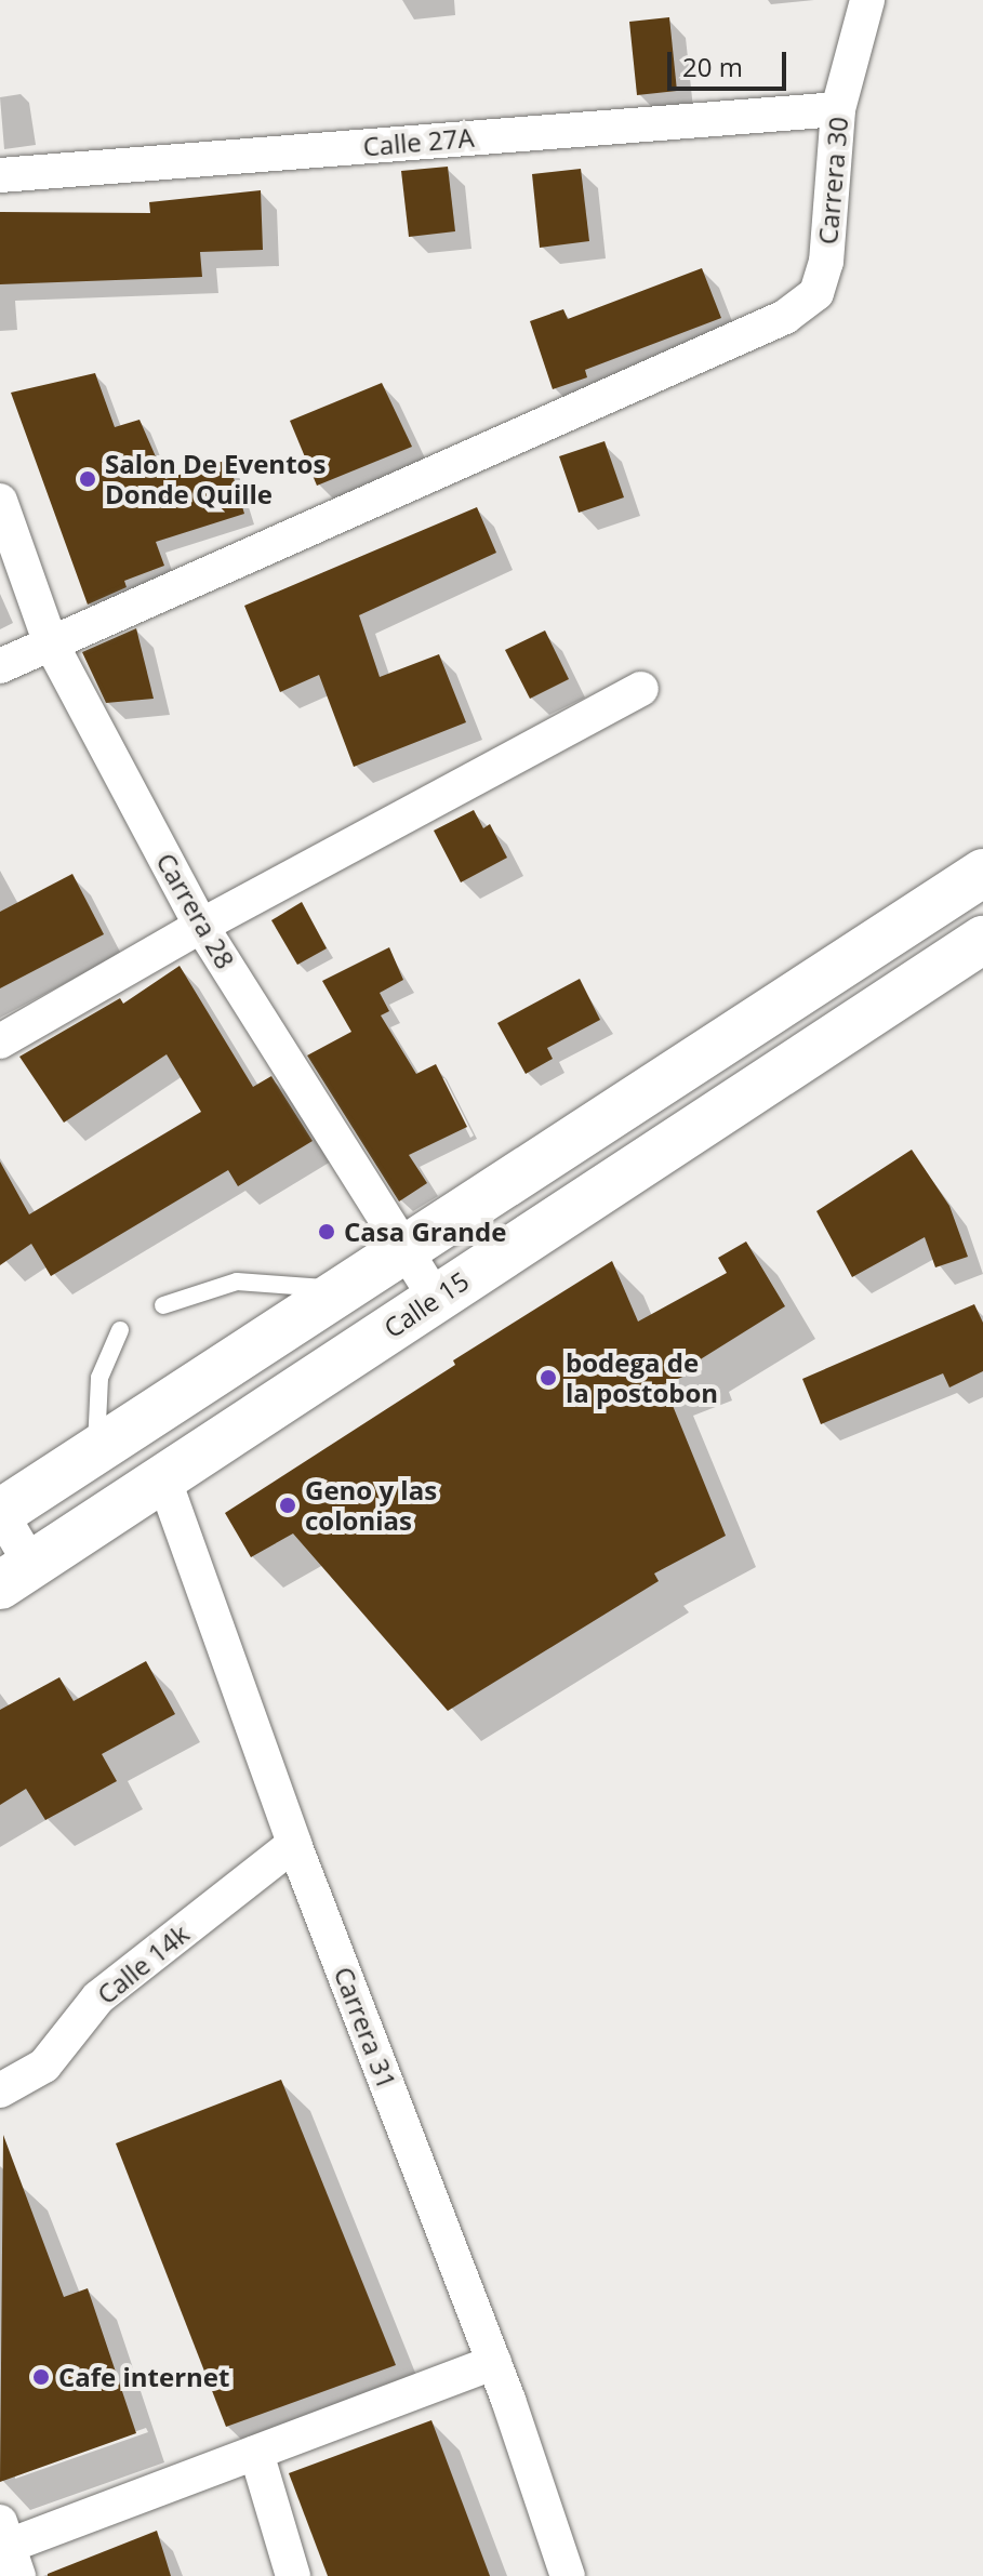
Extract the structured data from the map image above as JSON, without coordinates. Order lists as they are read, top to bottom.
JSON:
{
  "streets": {
    "highway": ["Calle 15"],
    "street": [
      "Calle 27A",
      "Carrera 30",
      "Carrera 28",
      "Calle 14k",
      "Carrera 31"
    ]
  },
  "crossings": [
    ["Calle 27A", "Carrera 30"],
    ["Carrera 30", "Carrera 28"],
    ["Carrera 28", "Calle 15"],
    ["Calle 15", "Carrera 31"],
    ["Calle 14k", "Carrera 31"]
  ],
  "places": [
    "Salon De Eventos Donde Quille",
    "Casa Grande",
    "bodega de la postobon",
    "Geno y las colonias",
    "Cafe internet"
  ],
  "scale_bar": "20 m"
}
